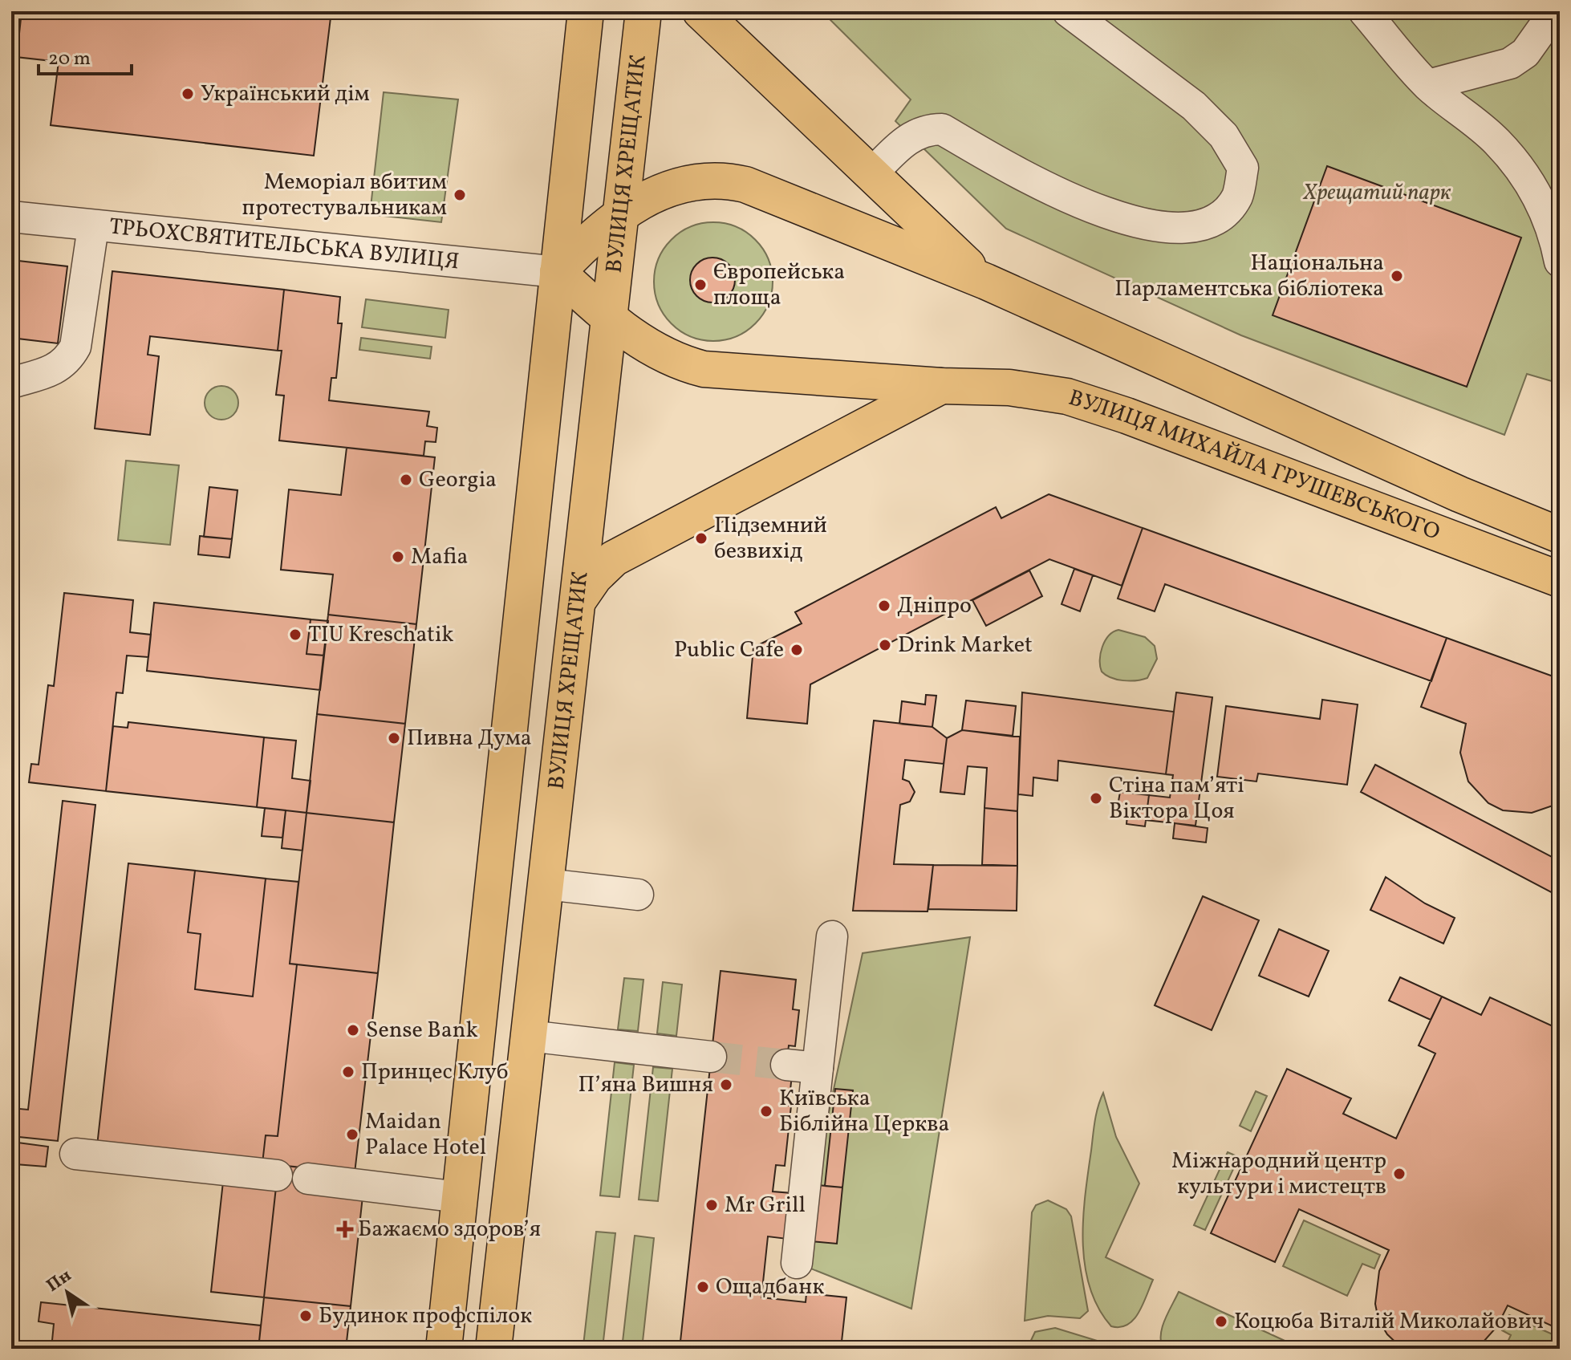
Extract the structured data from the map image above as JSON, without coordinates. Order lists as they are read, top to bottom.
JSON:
{
  "streets": {
    "main road": ["ВУЛИЦЯ ХРЕЩАТИК", "ВУЛИЦЯ МИХАЙЛА ГРУШЕВСЬКОГО"],
    "street": ["ТРЬОХСВЯТИТЕЛЬСЬКА ВУЛИЦЯ"]
  },
  "parks": ["Хрещатий парк"],
  "places": {
    "other": [
      "Український дім",
      "Меморіал вбитим протестувальникам",
      "Національна Парламентська бібліотека",
      "Європейська площа",
      "Georgia",
      "Підземний безвихід",
      "Mafia",
      "Дніпро",
      "TIU Kreschatik",
      "Drink Market",
      "Public Cafe",
      "Пивна Дума",
      "Стіна пам’яті Віктора Цоя",
      "Sense Bank",
      "Принцес Клуб",
      "Пʼяна Вишня",
      "Київська Біблійна Церква",
      "Maidan Palace Hotel",
      "Міжнародний центр культури і мистецтв",
      "Mr Grill",
      "Ощадбанк",
      "Будинок профспілок",
      "Коцюба Віталій Миколайович"
    ],
    "health": ["Бажаємо здоровʼя"]
  },
  "scale_bar": "20 m",
  "north": "top left"
}
